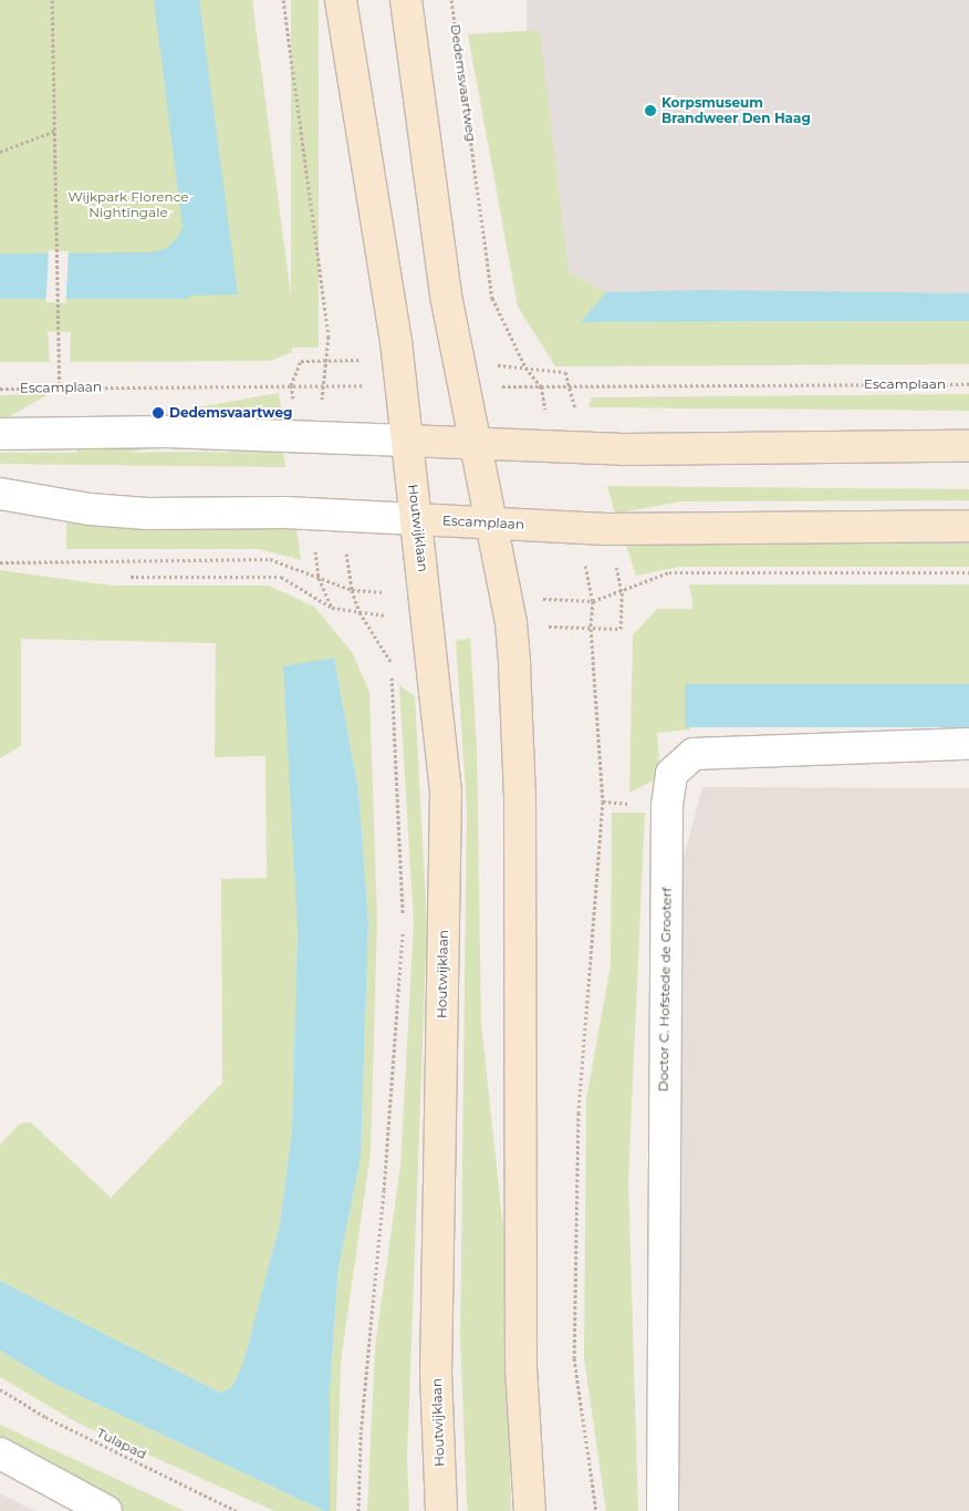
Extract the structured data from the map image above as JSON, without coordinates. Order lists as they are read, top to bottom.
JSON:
{
  "streets": {
    "main road": ["Escamplaan", "Houtwijklaan"],
    "street": ["Doctor C. Hofstede de Grooterf"],
    "path": ["Dedemsvaartweg", "Tulapad"]
  },
  "crossings": [
    ["Escamplaan", "Houtwijklaan"]
  ],
  "parks": ["Wijkpark Florence Nightingale"],
  "places": ["Korpsmuseum Brandweer Den Haag", "Dedemsvaartweg"]
}
